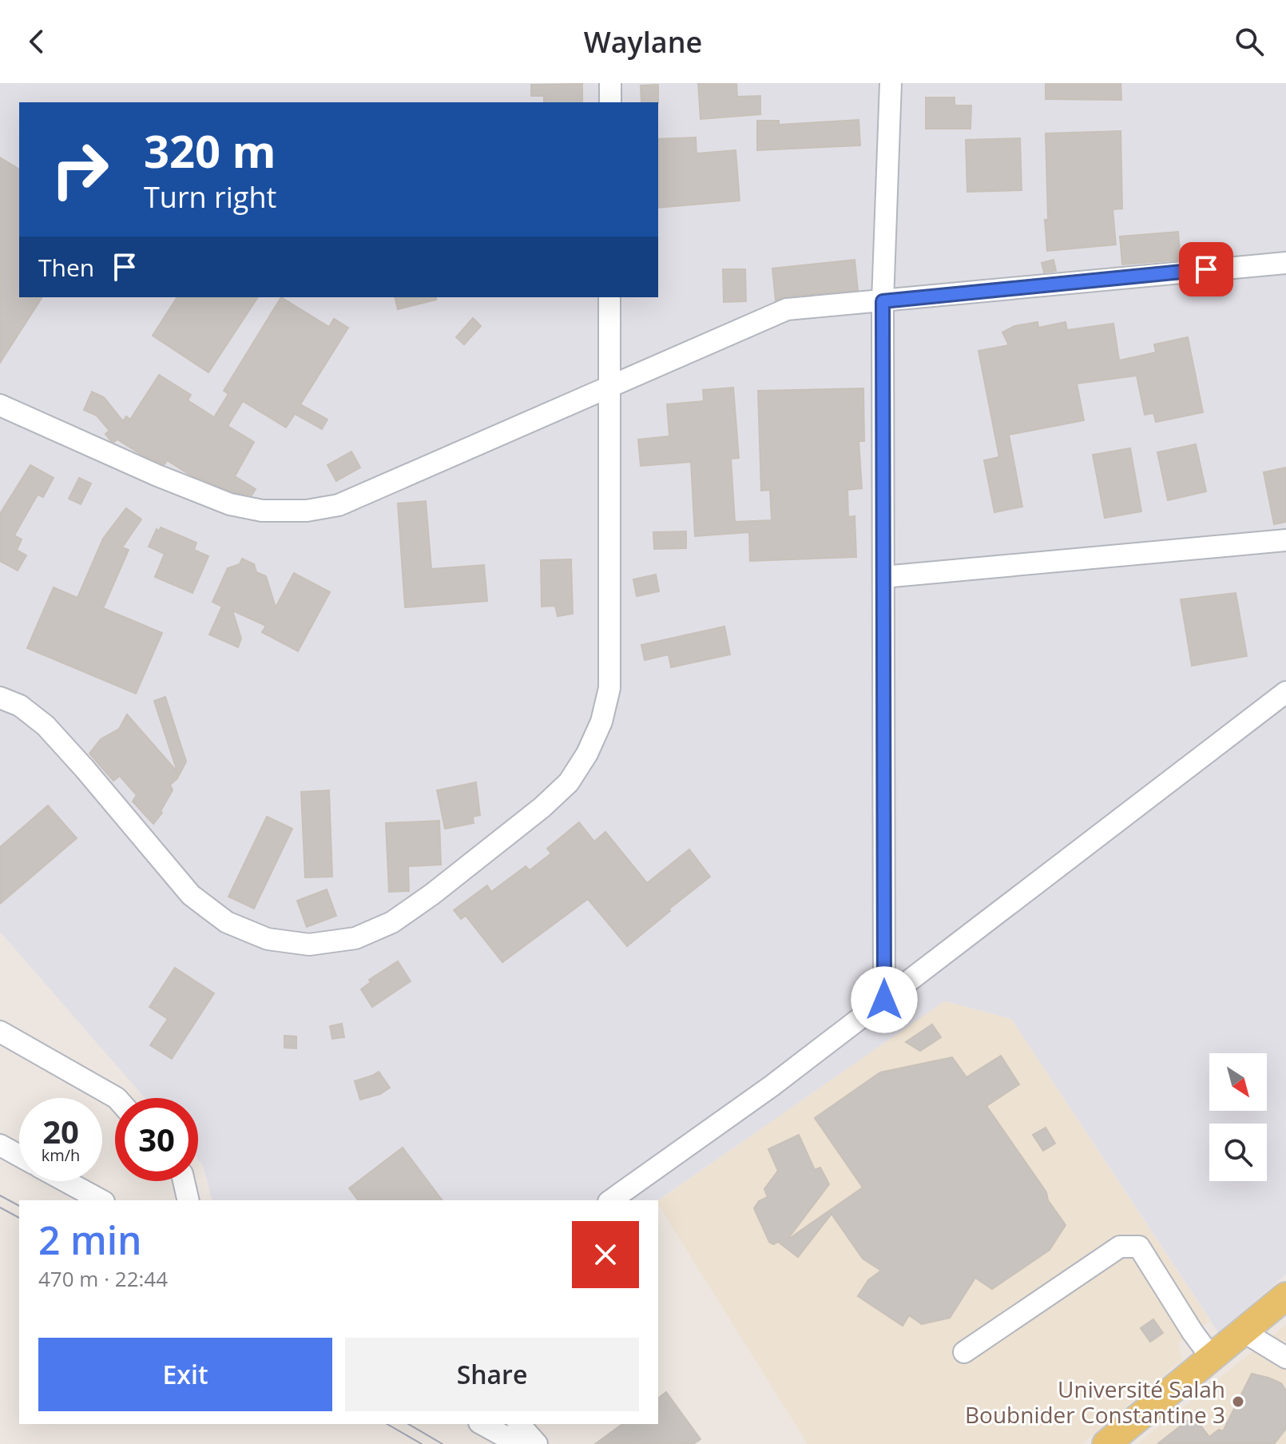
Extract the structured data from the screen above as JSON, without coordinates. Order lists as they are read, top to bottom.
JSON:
{
  "places": ["Université Salah Boubnider Constantine 3"],
  "north": "bottom right",
  "page": {
    "header": "Waylane",
    "turn": ["320 m", "Turn right"],
    "then": "Then",
    "speed": "20 km/h",
    "limit": "30",
    "heading": ["2 min", "470 m · 22:44"],
    "buttons": ["Exit", "Share"]
  }
}
